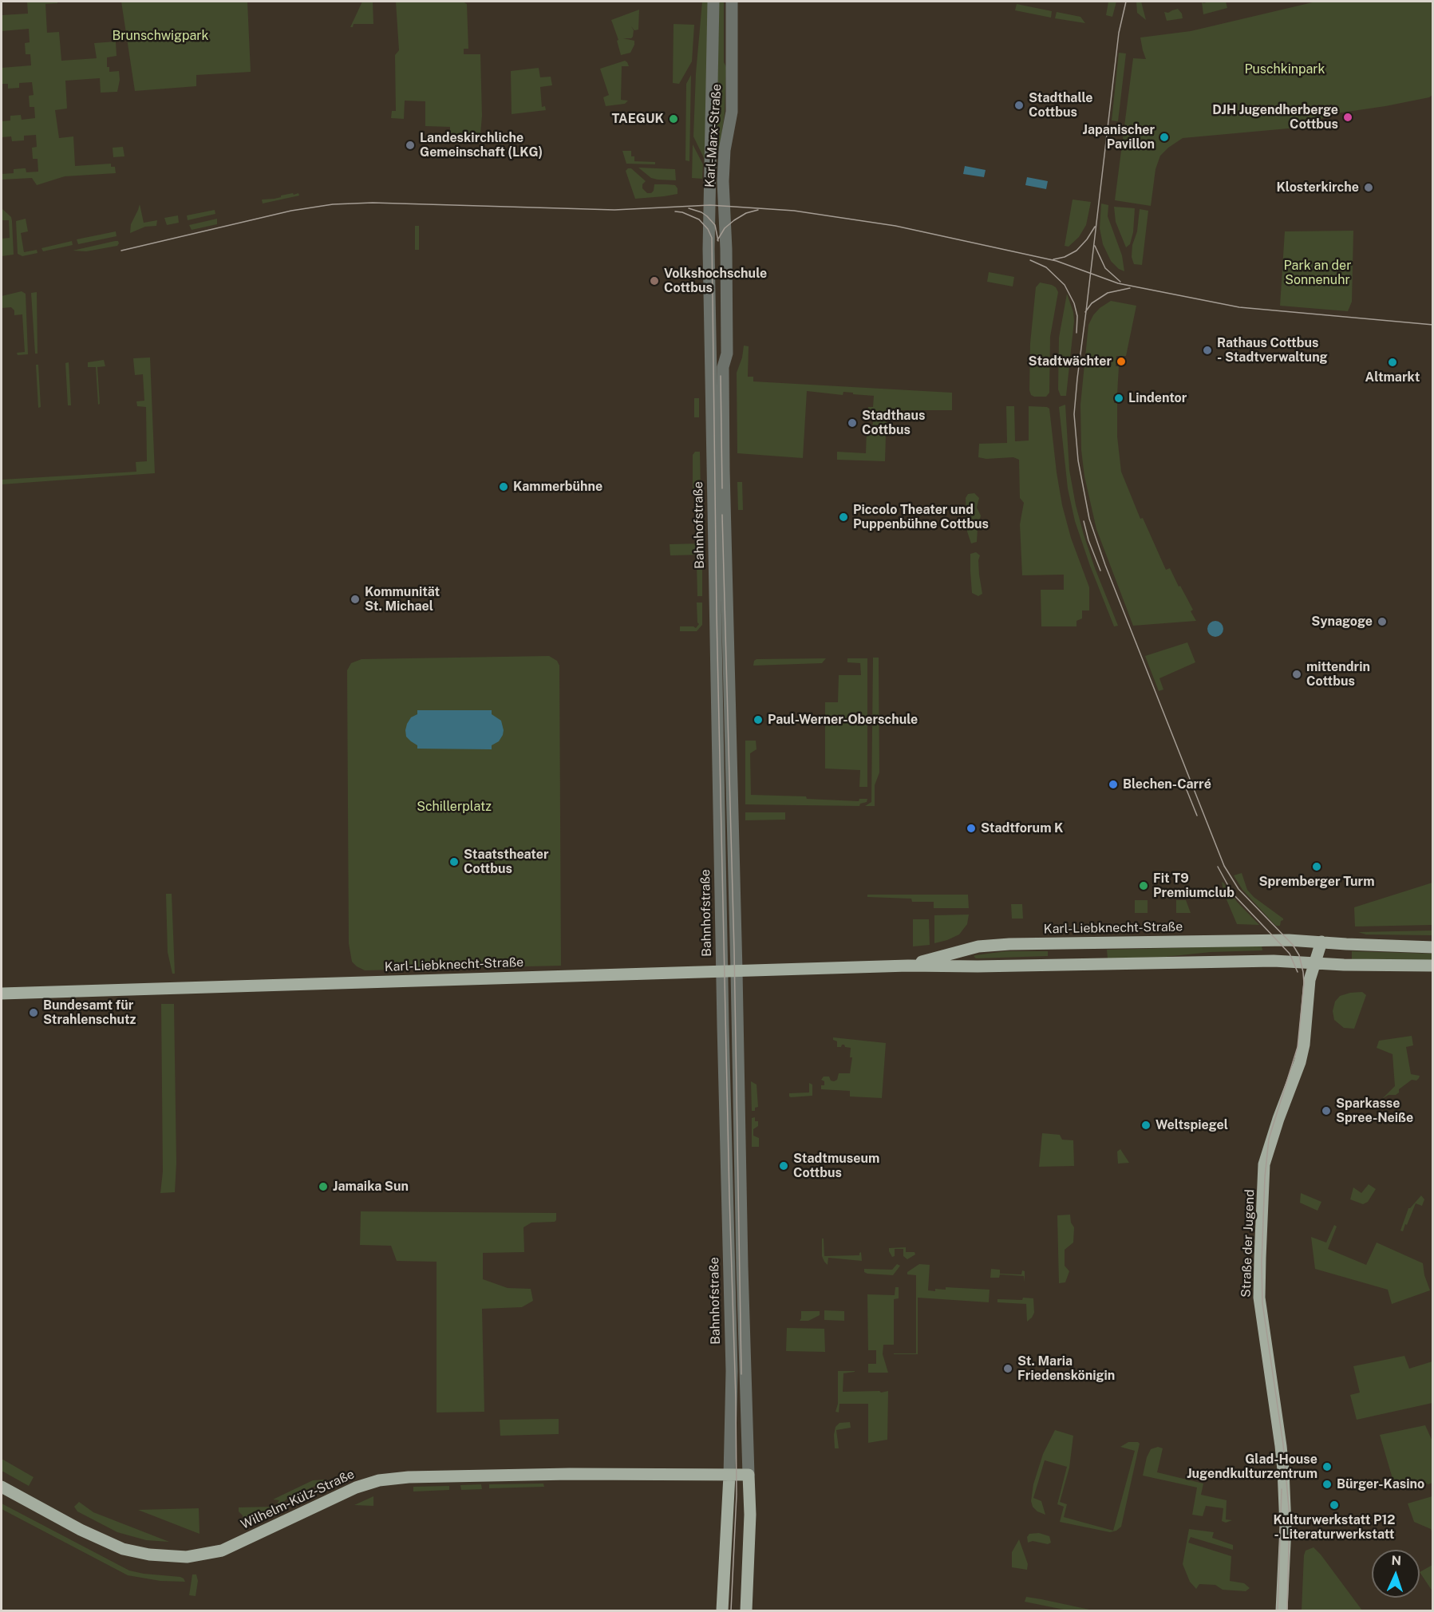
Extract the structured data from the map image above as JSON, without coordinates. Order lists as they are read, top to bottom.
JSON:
{
  "streets": {
    "main road": [
      "Bahnhofstraße",
      "Karl-Liebknecht-Straße",
      "Straße der Jugend",
      "Wilhelm-Külz-Straße"
    ],
    "street": ["Karl-Marx-Straße"]
  },
  "crossings": [
    ["Karl-Marx-Straße", "Bahnhofstraße"],
    ["Bahnhofstraße", "Karl-Liebknecht-Straße"],
    ["Bahnhofstraße", "Wilhelm-Külz-Straße"],
    ["Karl-Liebknecht-Straße", "Straße der Jugend"]
  ],
  "parks": [
    "Brunschwigpark",
    "Puschkinpark",
    "Park an der Sonnenuhr",
    "Schillerplatz"
  ],
  "places": [
    "Stadthalle Cottbus",
    "DJH Jugendherberge Cottbus",
    "TAEGUK",
    "Japanischer Pavillon",
    "Landeskirchliche Gemeinschaft (LKG)",
    "Klosterkirche",
    "Volkshochschule Cottbus",
    "Rathaus Cottbus - Stadtverwaltung",
    "Stadtwächter",
    "Altmarkt",
    "Lindentor",
    "Stadthaus Cottbus",
    "Kammerbühne",
    "Piccolo Theater und Puppenbühne Cottbus",
    "Kommunität St. Michael",
    "Synagoge",
    "mittendrin Cottbus",
    "Paul-Werner-Oberschule",
    "Blechen-Carré",
    "Stadtforum K",
    "Staatstheater Cottbus",
    "Spremberger Turm",
    "Fit T9 Premiumclub",
    "Bundesamt für Strahlenschutz",
    "Sparkasse Spree-Neiße",
    "Weltspiegel",
    "Stadtmuseum Cottbus",
    "Jamaika Sun",
    "St. Maria Friedenskönigin",
    "Glad-House Jugendkulturzentrum",
    "Bürger-Kasino",
    "Kulturwerkstatt P12 - Literaturwerkstatt"
  ],
  "north": "top"
}
